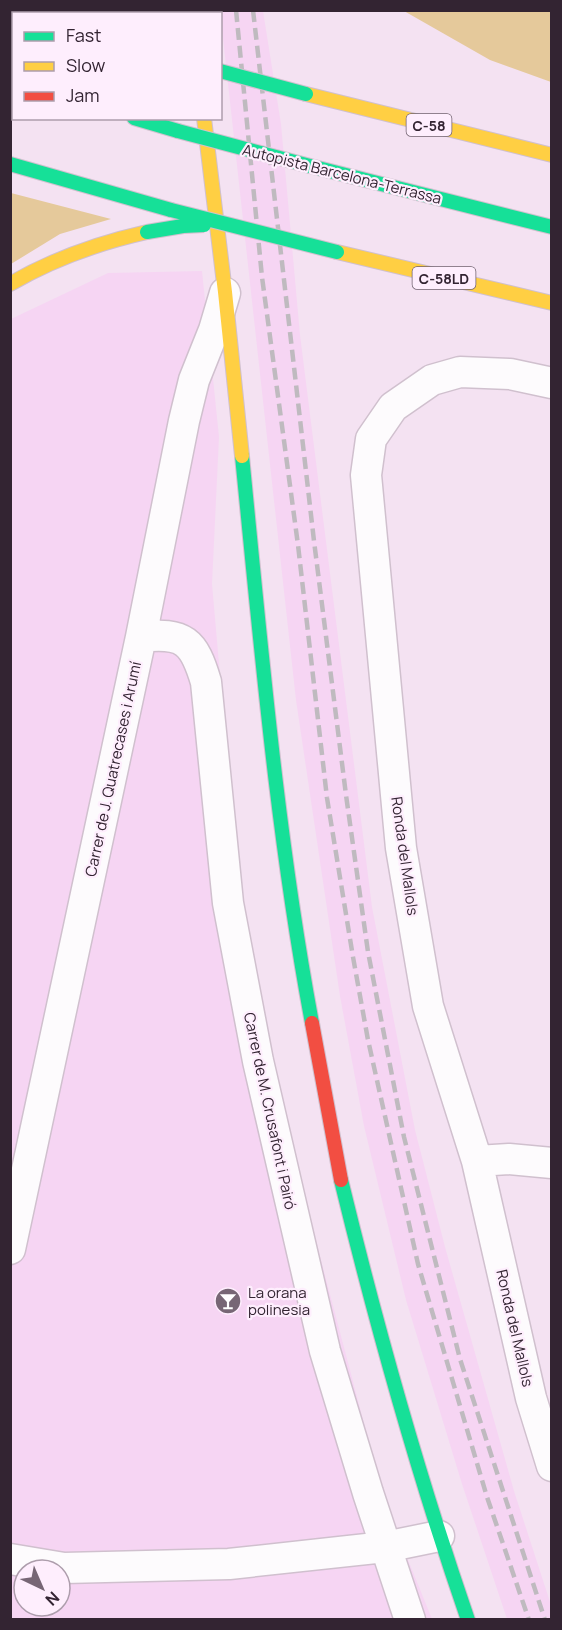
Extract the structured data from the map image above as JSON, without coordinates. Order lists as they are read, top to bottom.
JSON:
{
  "streets": {
    "main road": ["C-58", "Autopista Barcelona-Terrassa", "C-58LD"],
    "street": ["Carrer de J. Quatrecases i Arumí", "Ronda del Mallols", "Carrer de M. Crusafont i Pairó"]
  },
  "crossings": [
    ["Carrer de J. Quatrecases i Arumí", "Carrer de M. Crusafont i Pairó"]
  ],
  "places": {
    "bar": ["La orana polinesia"]
  },
  "legend": ["Fast", "Slow", "Jam"],
  "north": "bottom right"
}
